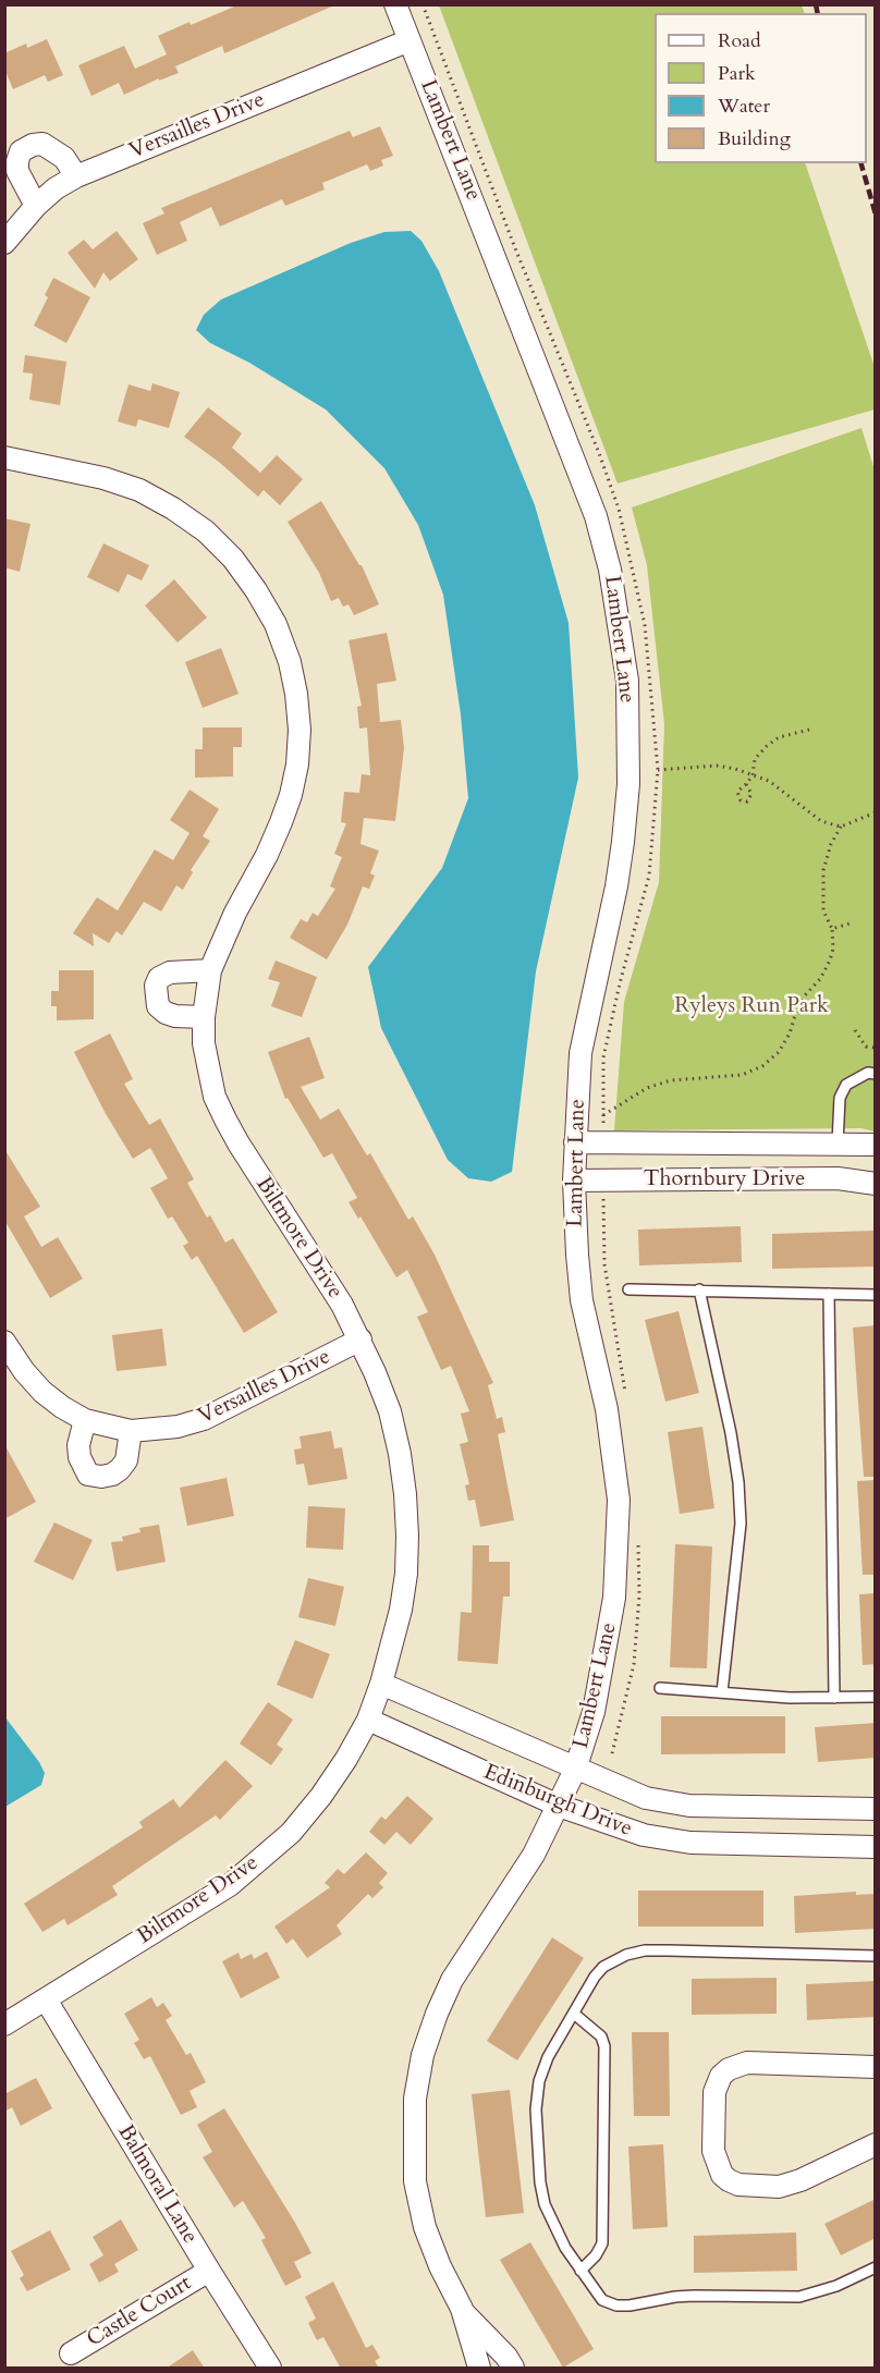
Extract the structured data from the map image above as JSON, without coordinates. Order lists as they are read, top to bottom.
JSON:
{
  "streets": {
    "street": [
      "Versailles Drive",
      "Lambert Lane",
      "Thornbury Drive",
      "Biltmore Drive",
      "Edinburgh Drive",
      "Balmoral Lane",
      "Castle Court"
    ]
  },
  "crossings": [
    ["Versailles Drive", "Lambert Lane"],
    ["Versailles Drive", "Biltmore Drive"],
    ["Lambert Lane", "Thornbury Drive"],
    ["Lambert Lane", "Edinburgh Drive"],
    ["Biltmore Drive", "Edinburgh Drive"],
    ["Biltmore Drive", "Balmoral Lane"],
    ["Balmoral Lane", "Castle Court"]
  ],
  "parks": ["Ryleys Run Park"],
  "legend": [
    "Road",
    "Park",
    "Water",
    "Building"
  ]
}
